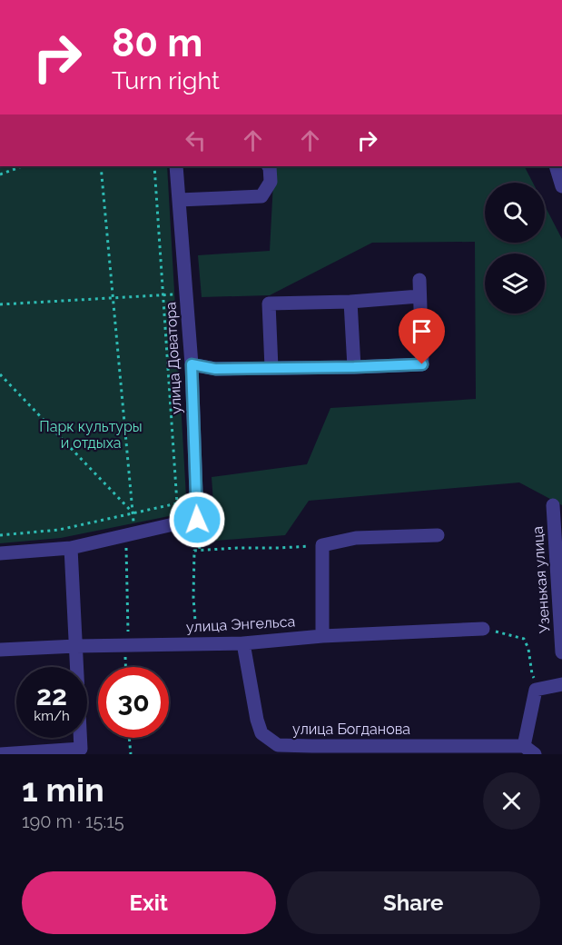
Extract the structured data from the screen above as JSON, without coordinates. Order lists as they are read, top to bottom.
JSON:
{
  "streets": {
    "street": [
      "улица Доватора",
      "Узенькая улица",
      "улица Энгельса",
      "улица Богданова"
    ]
  },
  "crossings": [
    ["улица Энгельса", "улица Богданова"]
  ],
  "parks": ["Парк культуры и отдыха"],
  "page": {
    "turn": ["80 m", "Turn right"],
    "speed": "22 km/h",
    "limit": "30",
    "heading": ["1 min", "190 m · 15:15"],
    "buttons": ["Exit", "Share"]
  }
}
